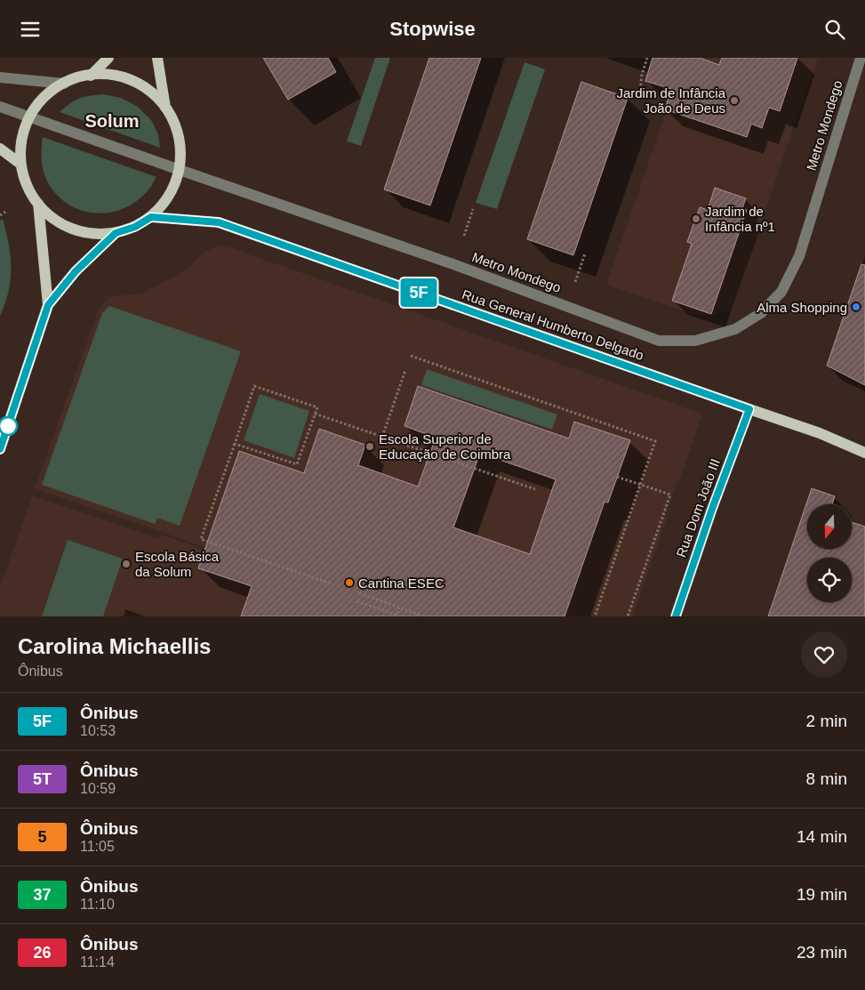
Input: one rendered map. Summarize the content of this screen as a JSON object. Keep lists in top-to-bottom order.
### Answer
{
  "streets": {
    "main road": ["Rua General Humberto Delgado"],
    "street": ["Metro Mondego", "Rua Dom João III"]
  },
  "crossings": [
    ["Rua General Humberto Delgado", "Rua Dom João III"]
  ],
  "districts": ["Solum"],
  "places": [
    "Jardim de Infância João de Deus",
    "Jardim de Infância nº1",
    "Alma Shopping",
    "Escola Superior de Educação de Coimbra",
    "Escola Básica da Solum",
    "Cantina ESEC"
  ],
  "lines": ["bus line 5F"],
  "north": "bottom",
  "page": {
    "header": "Stopwise",
    "on_map": "5F",
    "heading": ["Carolina Michaellis", "Ônibus"],
    "list": [
      {
        "mark": "5F",
        "name": "Ônibus",
        "note": "10:53",
        "value": "2 min"
      },
      {
        "mark": "5T",
        "name": "Ônibus",
        "note": "10:59",
        "value": "8 min"
      },
      {
        "mark": "5",
        "name": "Ônibus",
        "note": "11:05",
        "value": "14 min"
      },
      {
        "mark": "37",
        "name": "Ônibus",
        "note": "11:10",
        "value": "19 min"
      },
      {
        "mark": "26",
        "name": "Ônibus",
        "note": "11:14",
        "value": "23 min"
      }
    ]
  }
}
